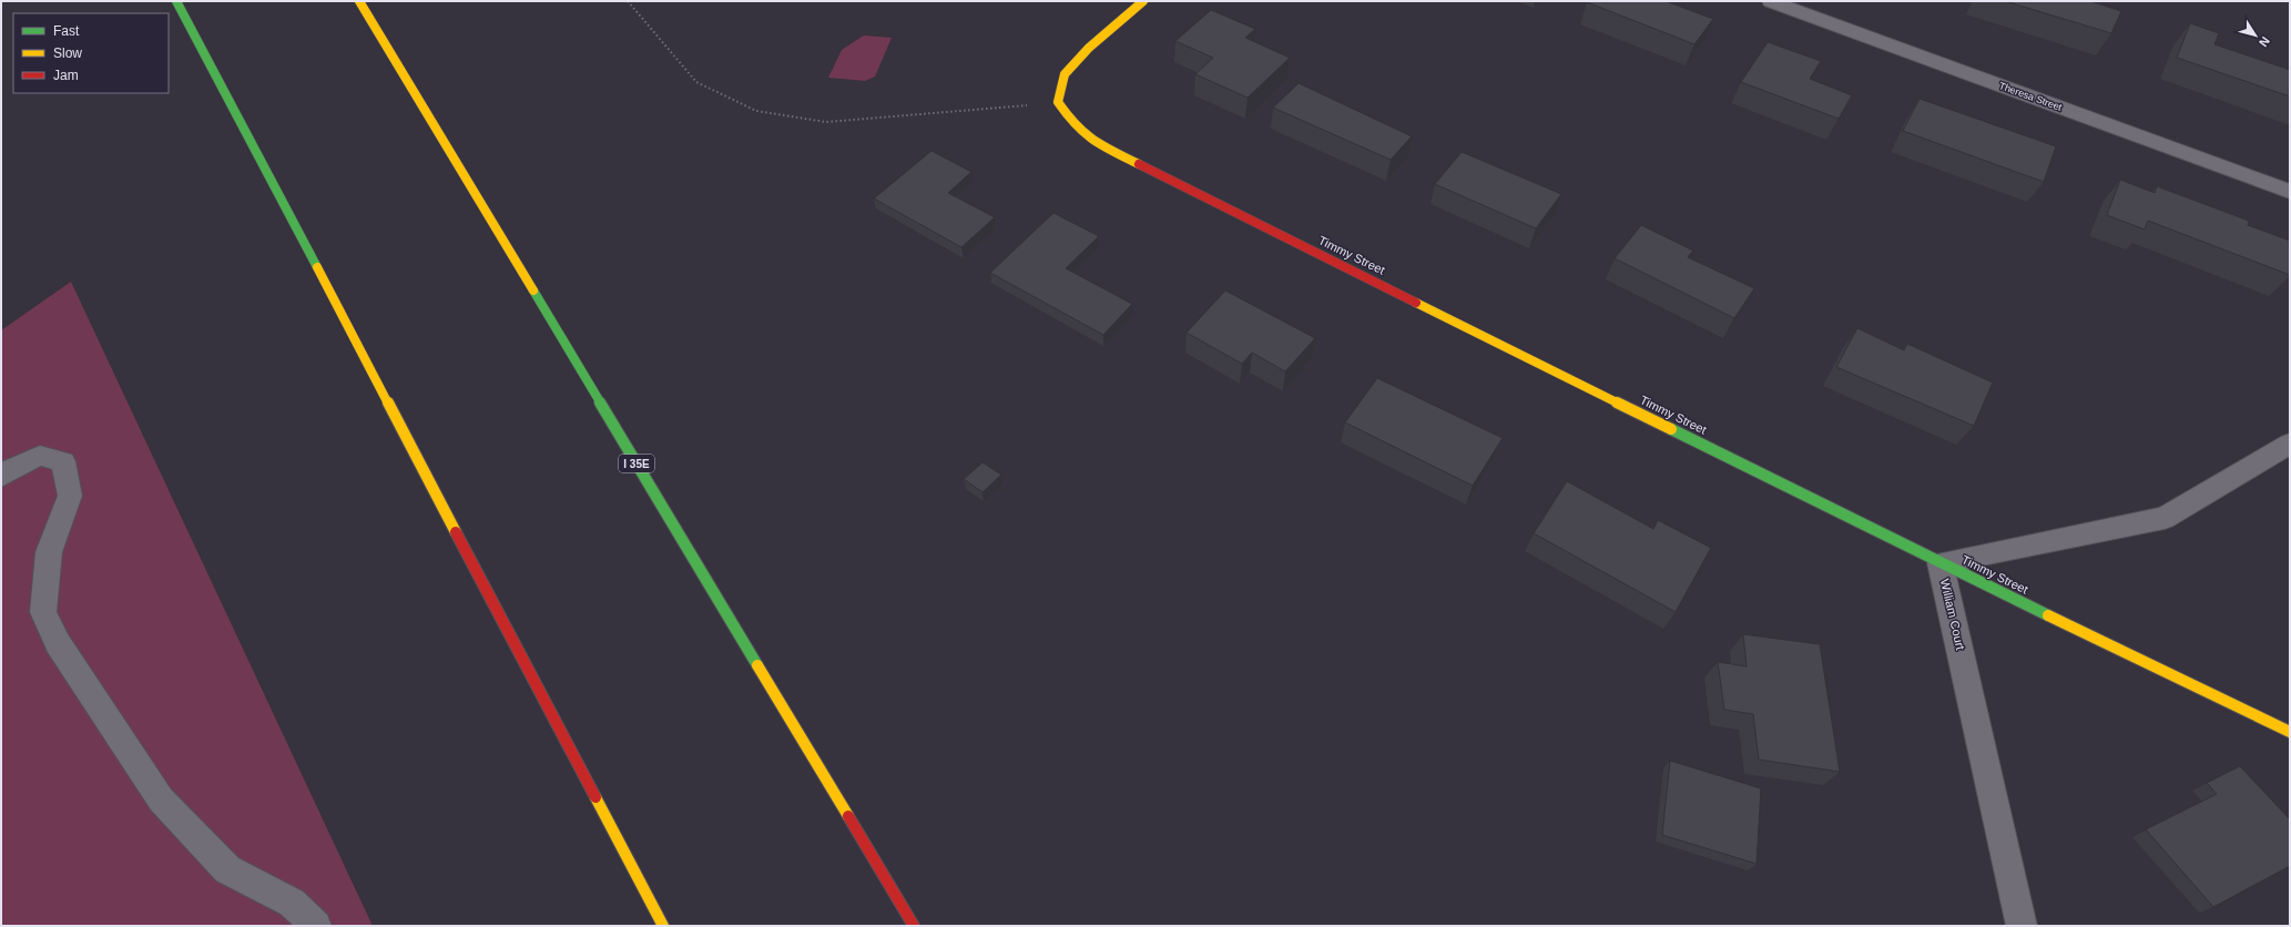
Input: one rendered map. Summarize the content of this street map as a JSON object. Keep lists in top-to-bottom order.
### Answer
{
  "streets": {
    "main road": ["Timmy Street", "I 35E"],
    "street": ["Theresa Street", "William Court"]
  },
  "crossings": [
    ["Timmy Street", "William Court"]
  ],
  "legend": ["Fast", "Slow", "Jam"],
  "north": "bottom right"
}
